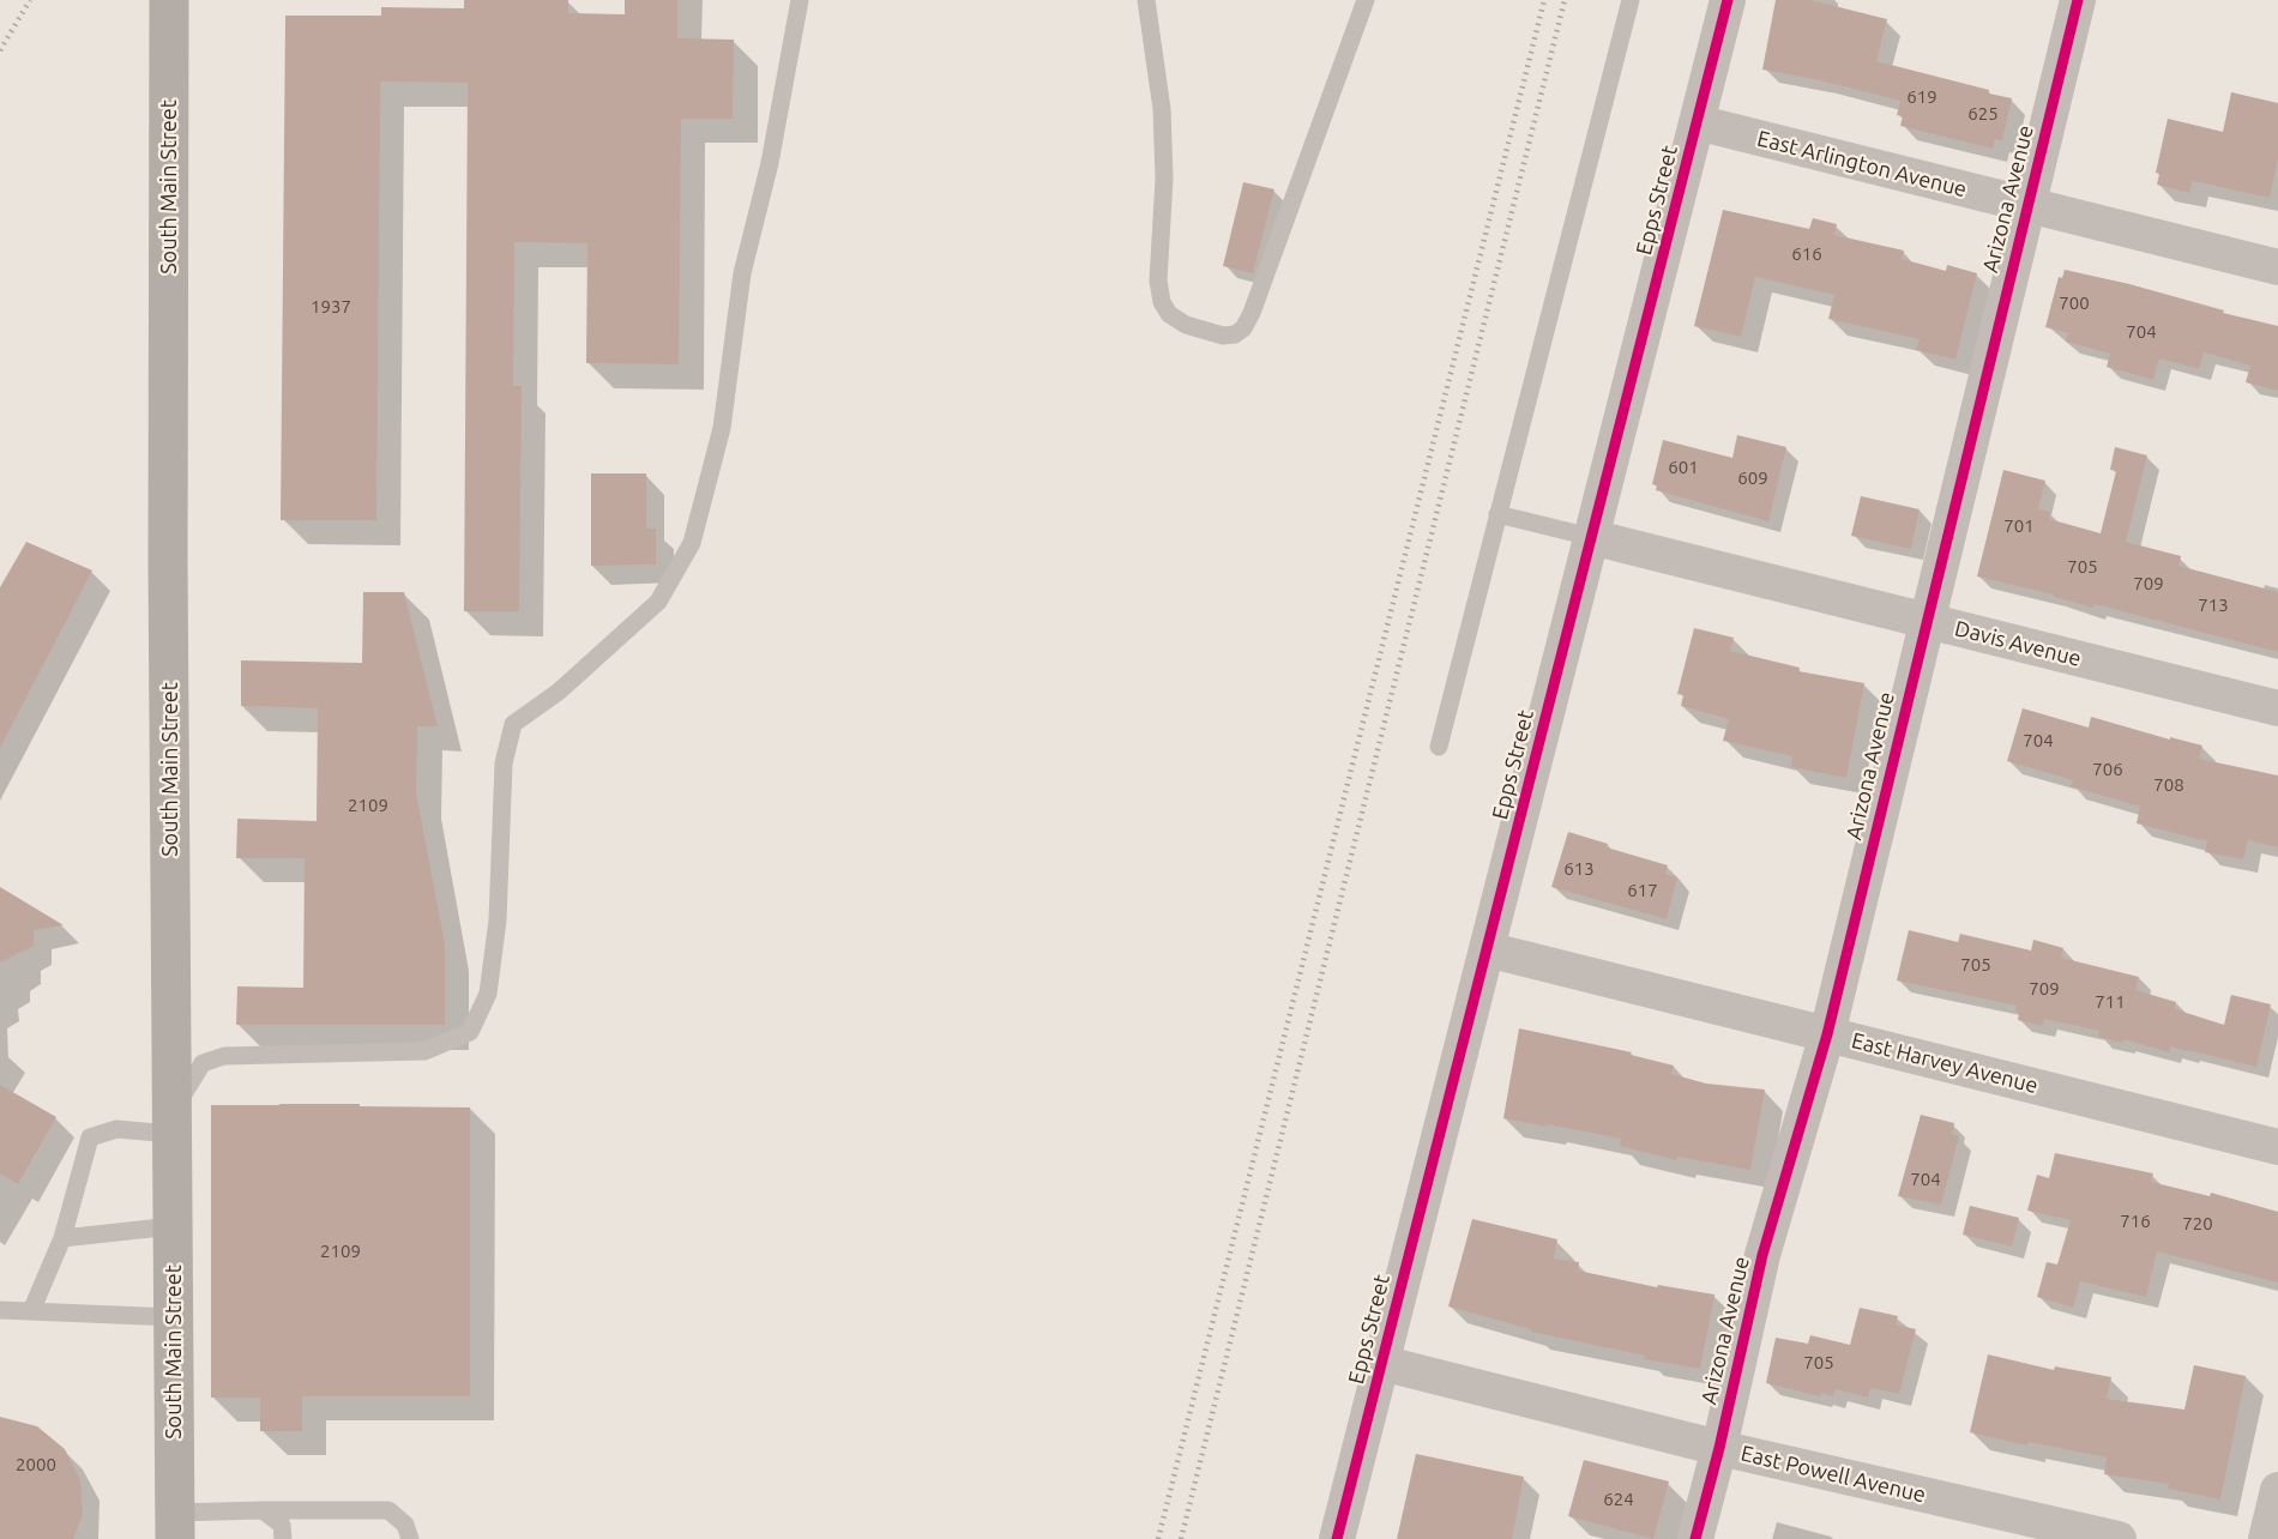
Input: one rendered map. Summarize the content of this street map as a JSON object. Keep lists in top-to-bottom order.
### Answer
{
  "streets": {
    "street": [
      "East Arlington Avenue",
      "South Main Street",
      "Arizona Avenue",
      "Epps Street",
      "Davis Avenue",
      "East Harvey Avenue",
      "East Powell Avenue"
    ]
  },
  "crossings": [
    ["East Arlington Avenue", "Arizona Avenue"],
    ["East Arlington Avenue", "Epps Street"],
    ["Arizona Avenue", "Davis Avenue"],
    ["Arizona Avenue", "East Harvey Avenue"],
    ["Arizona Avenue", "East Powell Avenue"],
    ["Epps Street", "Davis Avenue"],
    ["Epps Street", "East Harvey Avenue"],
    ["Epps Street", "East Powell Avenue"]
  ],
  "house_numbers": [
    "619",
    "625",
    "616",
    "700",
    "1937",
    "704",
    "601",
    "609",
    "701",
    "705",
    "709",
    "713",
    "704",
    "706",
    "708",
    "2109",
    "613",
    "617",
    "705",
    "709",
    "711",
    "704",
    "716",
    "720",
    "2109",
    "705",
    "2000",
    "624"
  ]
}
